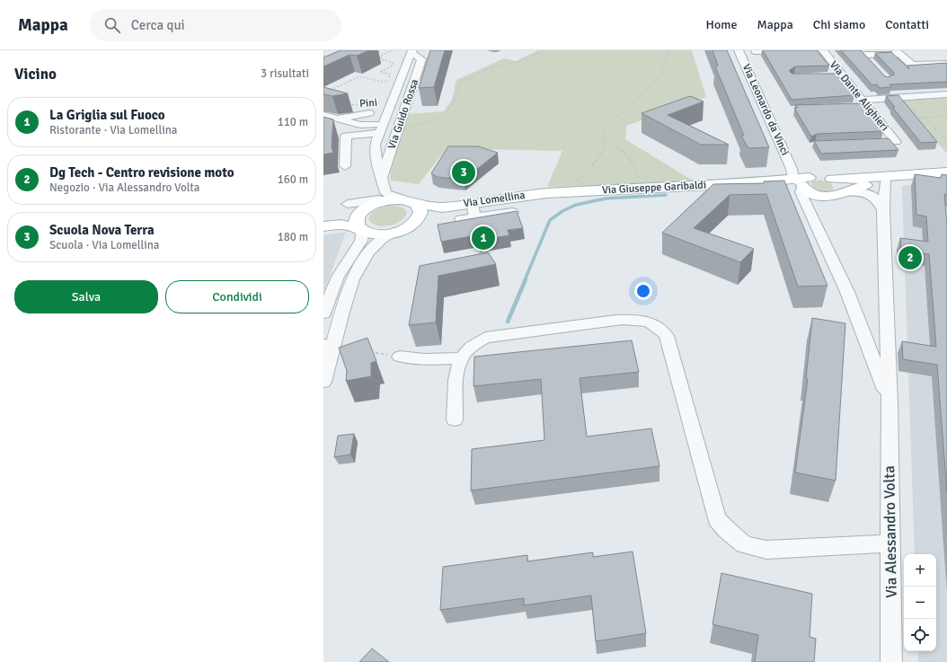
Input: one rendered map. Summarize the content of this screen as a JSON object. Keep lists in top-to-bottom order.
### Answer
{
  "streets": {
    "main road": ["Via Giuseppe Garibaldi", "Via Lomellina"],
    "street": [
      "Via Dante Alighieri",
      "Via Leonardo da Vinci",
      "Via Guido Rossa",
      "Via Alessandro Volta"
    ],
    "path": ["Pini"]
  },
  "crossings": [
    ["Pini", "Via Guido Rossa"],
    ["Via Leonardo da Vinci", "Via Giuseppe Garibaldi"],
    ["Via Leonardo da Vinci", "Via Alessandro Volta"],
    ["Via Giuseppe Garibaldi", "Via Lomellina"]
  ],
  "page": {
    "header": "Mappa",
    "search": "Cerca qui",
    "nav": [
      "Home",
      "Mappa",
      "Chi siamo",
      "Contatti"
    ],
    "heading": ["Vicino", "3 risultati"],
    "list": [
      {
        "mark": "1",
        "name": "La Griglia sul Fuoco",
        "note": "Ristorante · Via Lomellina",
        "value": "110 m"
      },
      {
        "mark": "2",
        "name": "Dg Tech - Centro revisione moto",
        "note": "Negozio · Via Alessandro Volta",
        "value": "160 m"
      },
      {
        "mark": "3",
        "name": "Scuola Nova Terra",
        "note": "Scuola · Via Lomellina",
        "value": "180 m"
      }
    ],
    "pins": ["3", "1", "2"],
    "buttons": ["Salva", "Condividi"],
    "map_buttons": ["+", "−"]
  }
}
